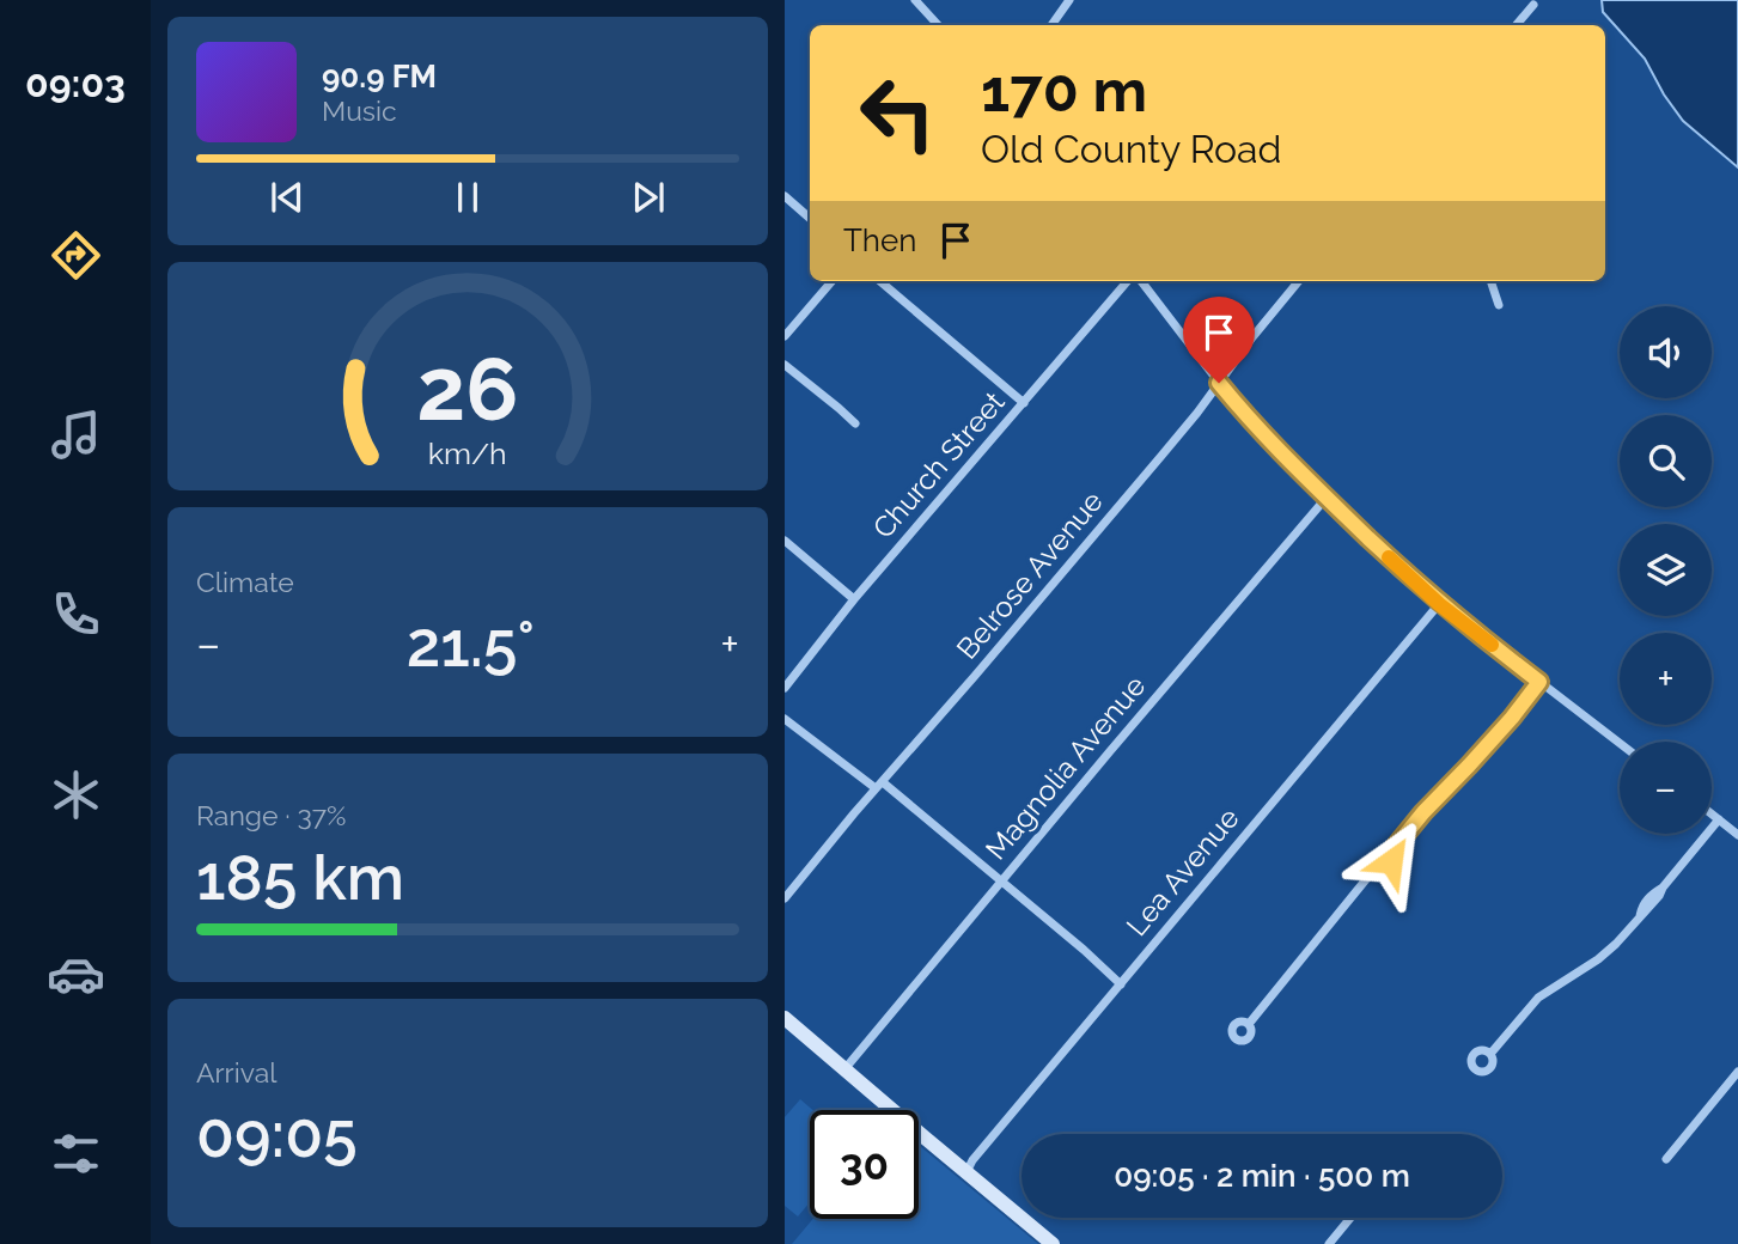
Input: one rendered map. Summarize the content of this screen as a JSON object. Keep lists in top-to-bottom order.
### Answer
{
  "streets": {
    "street": [
      "Church Street",
      "Belrose Avenue",
      "Magnolia Avenue",
      "Lea Avenue"
    ]
  },
  "page": {
    "tabs": "09:03",
    "turn": ["170 m", "Old County Road"],
    "song": ["90.9 FM", "Music"],
    "then": "Then",
    "map_buttons": ["+", "−"],
    "tile": [
      "Climate",
      ["Range · 37%", "185 km"],
      ["Arrival", "09:05"]
    ],
    "heat": ["−", "21.5°", "+"],
    "limit": "30",
    "trip": "09:05 · 2 min · 500 m",
    "gauge": ["26", "km/h"]
  }
}
